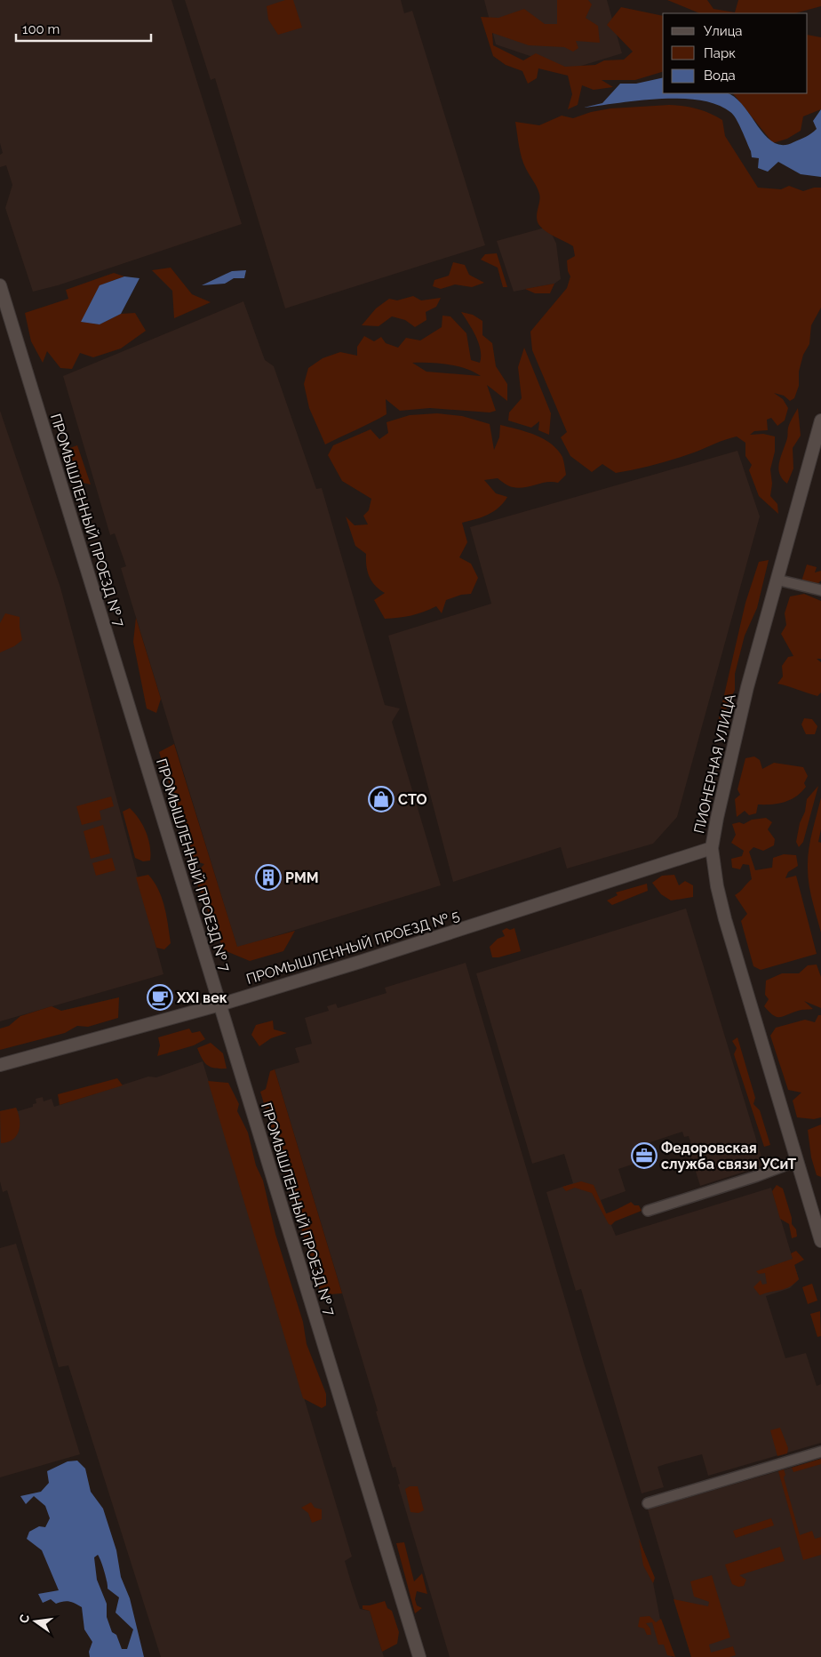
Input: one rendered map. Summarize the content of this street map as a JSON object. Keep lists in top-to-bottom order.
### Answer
{
  "streets": {
    "street": ["ПРОМЫШЛЕННЫЙ ПРОЕЗД № 7", "ПИОНЕРНАЯ УЛИЦА", "ПРОМЫШЛЕННЫЙ ПРОЕЗД № 5"]
  },
  "crossings": [
    ["ПРОМЫШЛЕННЫЙ ПРОЕЗД № 7", "ПРОМЫШЛЕННЫЙ ПРОЕЗД № 5"],
    ["ПИОНЕРНАЯ УЛИЦА", "ПРОМЫШЛЕННЫЙ ПРОЕЗД № 5"]
  ],
  "places": {
    "shop": ["СТО"],
    "building": ["РММ"],
    "cafe": ["XXI век"],
    "office": ["Федоровская служба связи УСиТ"]
  },
  "legend": ["Улица", "Парк", "Вода"],
  "scale_bar": "100 m",
  "north": "left"
}
